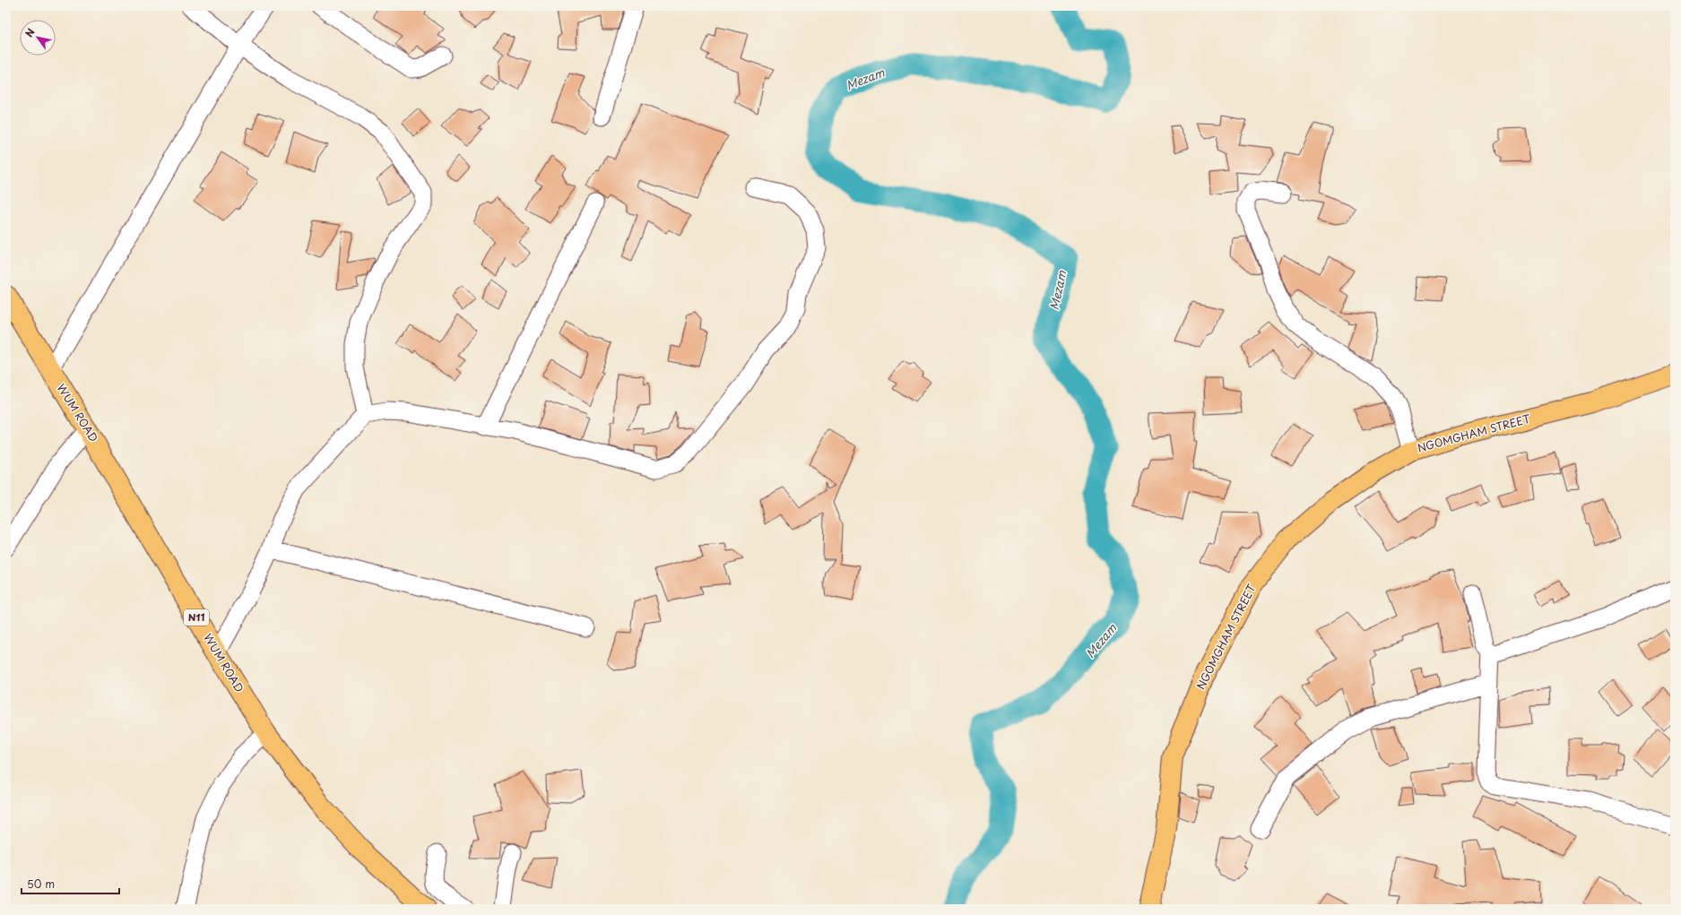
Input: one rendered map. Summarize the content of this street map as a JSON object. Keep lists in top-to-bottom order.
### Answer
{
  "streets": {
    "main road": ["WUM ROAD", "NGOMGHAM STREET", "N11"]
  },
  "water": ["Mezam"],
  "scale_bar": "50 m",
  "north": "top left"
}
